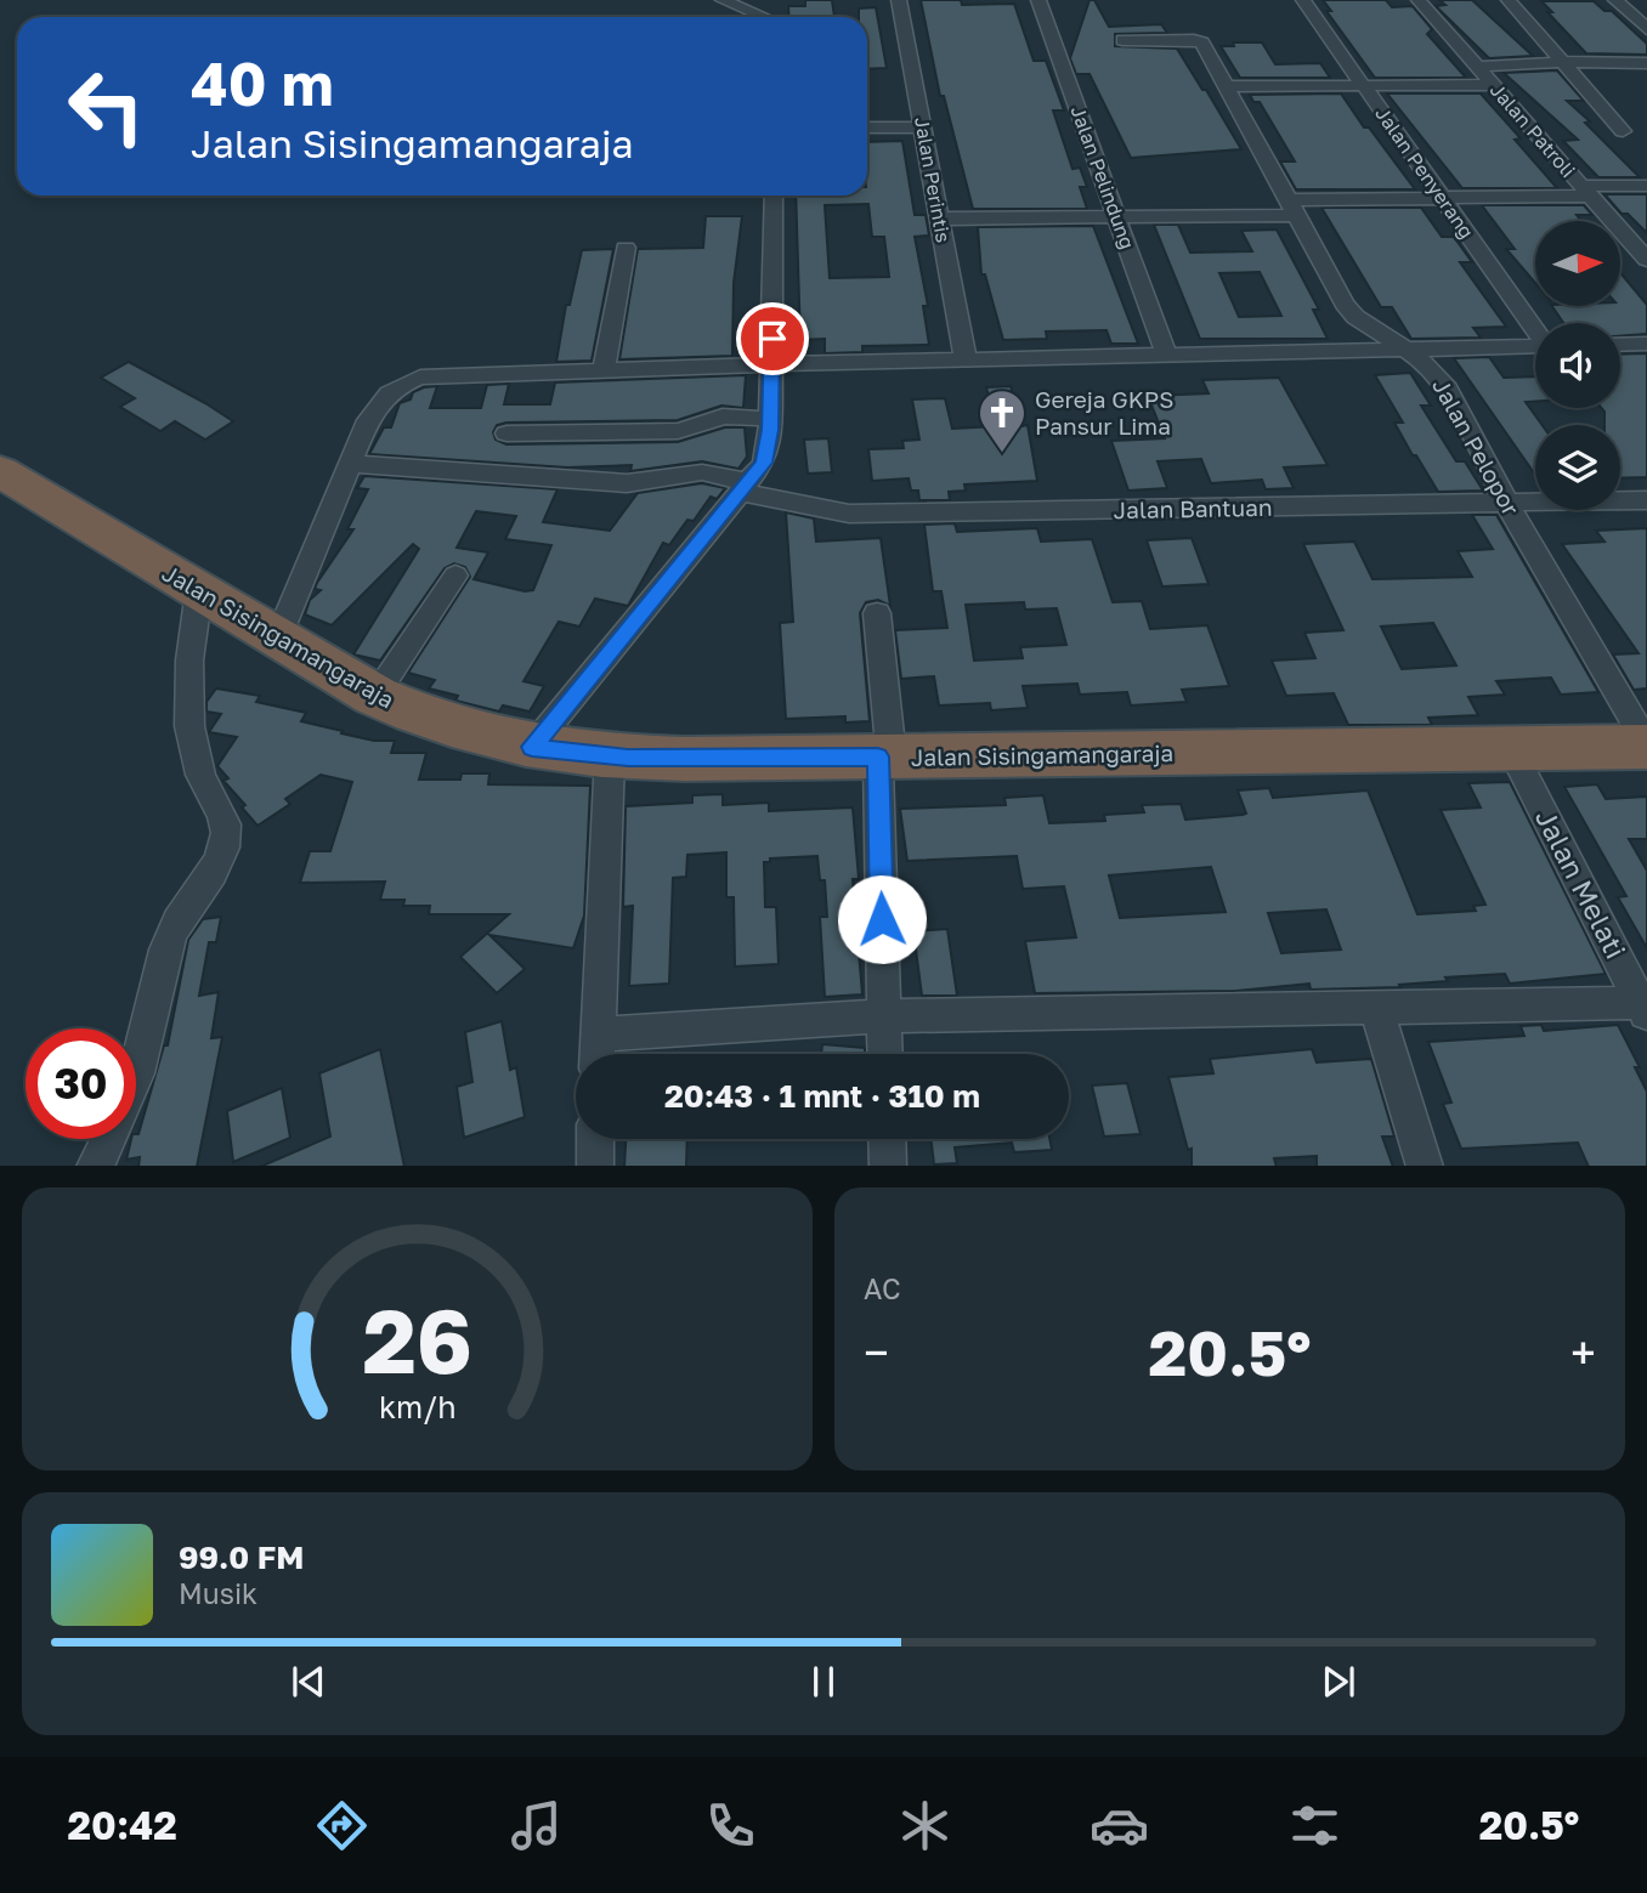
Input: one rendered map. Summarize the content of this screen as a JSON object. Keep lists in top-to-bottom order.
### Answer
{
  "streets": {
    "highway": ["Jalan Sisingamangaraja"],
    "street": [
      "Jalan Patroli",
      "Jalan Penyerang",
      "Jalan Pelindung",
      "Jalan Perintis",
      "Jalan Pelopor",
      "Jalan Bantuan",
      "Jalan Melati"
    ]
  },
  "crossings": [
    ["Jalan Pelopor", "Jalan Bantuan"],
    ["Jalan Pelopor", "Jalan Sisingamangaraja"],
    ["Jalan Sisingamangaraja", "Jalan Melati"]
  ],
  "places": {
    "church": ["Gereja GKPS Pansur Lima"]
  },
  "north": "right",
  "page": {
    "turn": ["40 m", "Jalan Sisingamangaraja"],
    "limit": "30",
    "trip": "20:43 · 1 mnt · 310 m",
    "tile": "AC",
    "heat": ["−", "20.5°", "+"],
    "song": ["99.0 FM", "Musik"],
    "tabs": ["20:42", "20.5°"],
    "gauge": ["26", "km/h"]
  }
}
